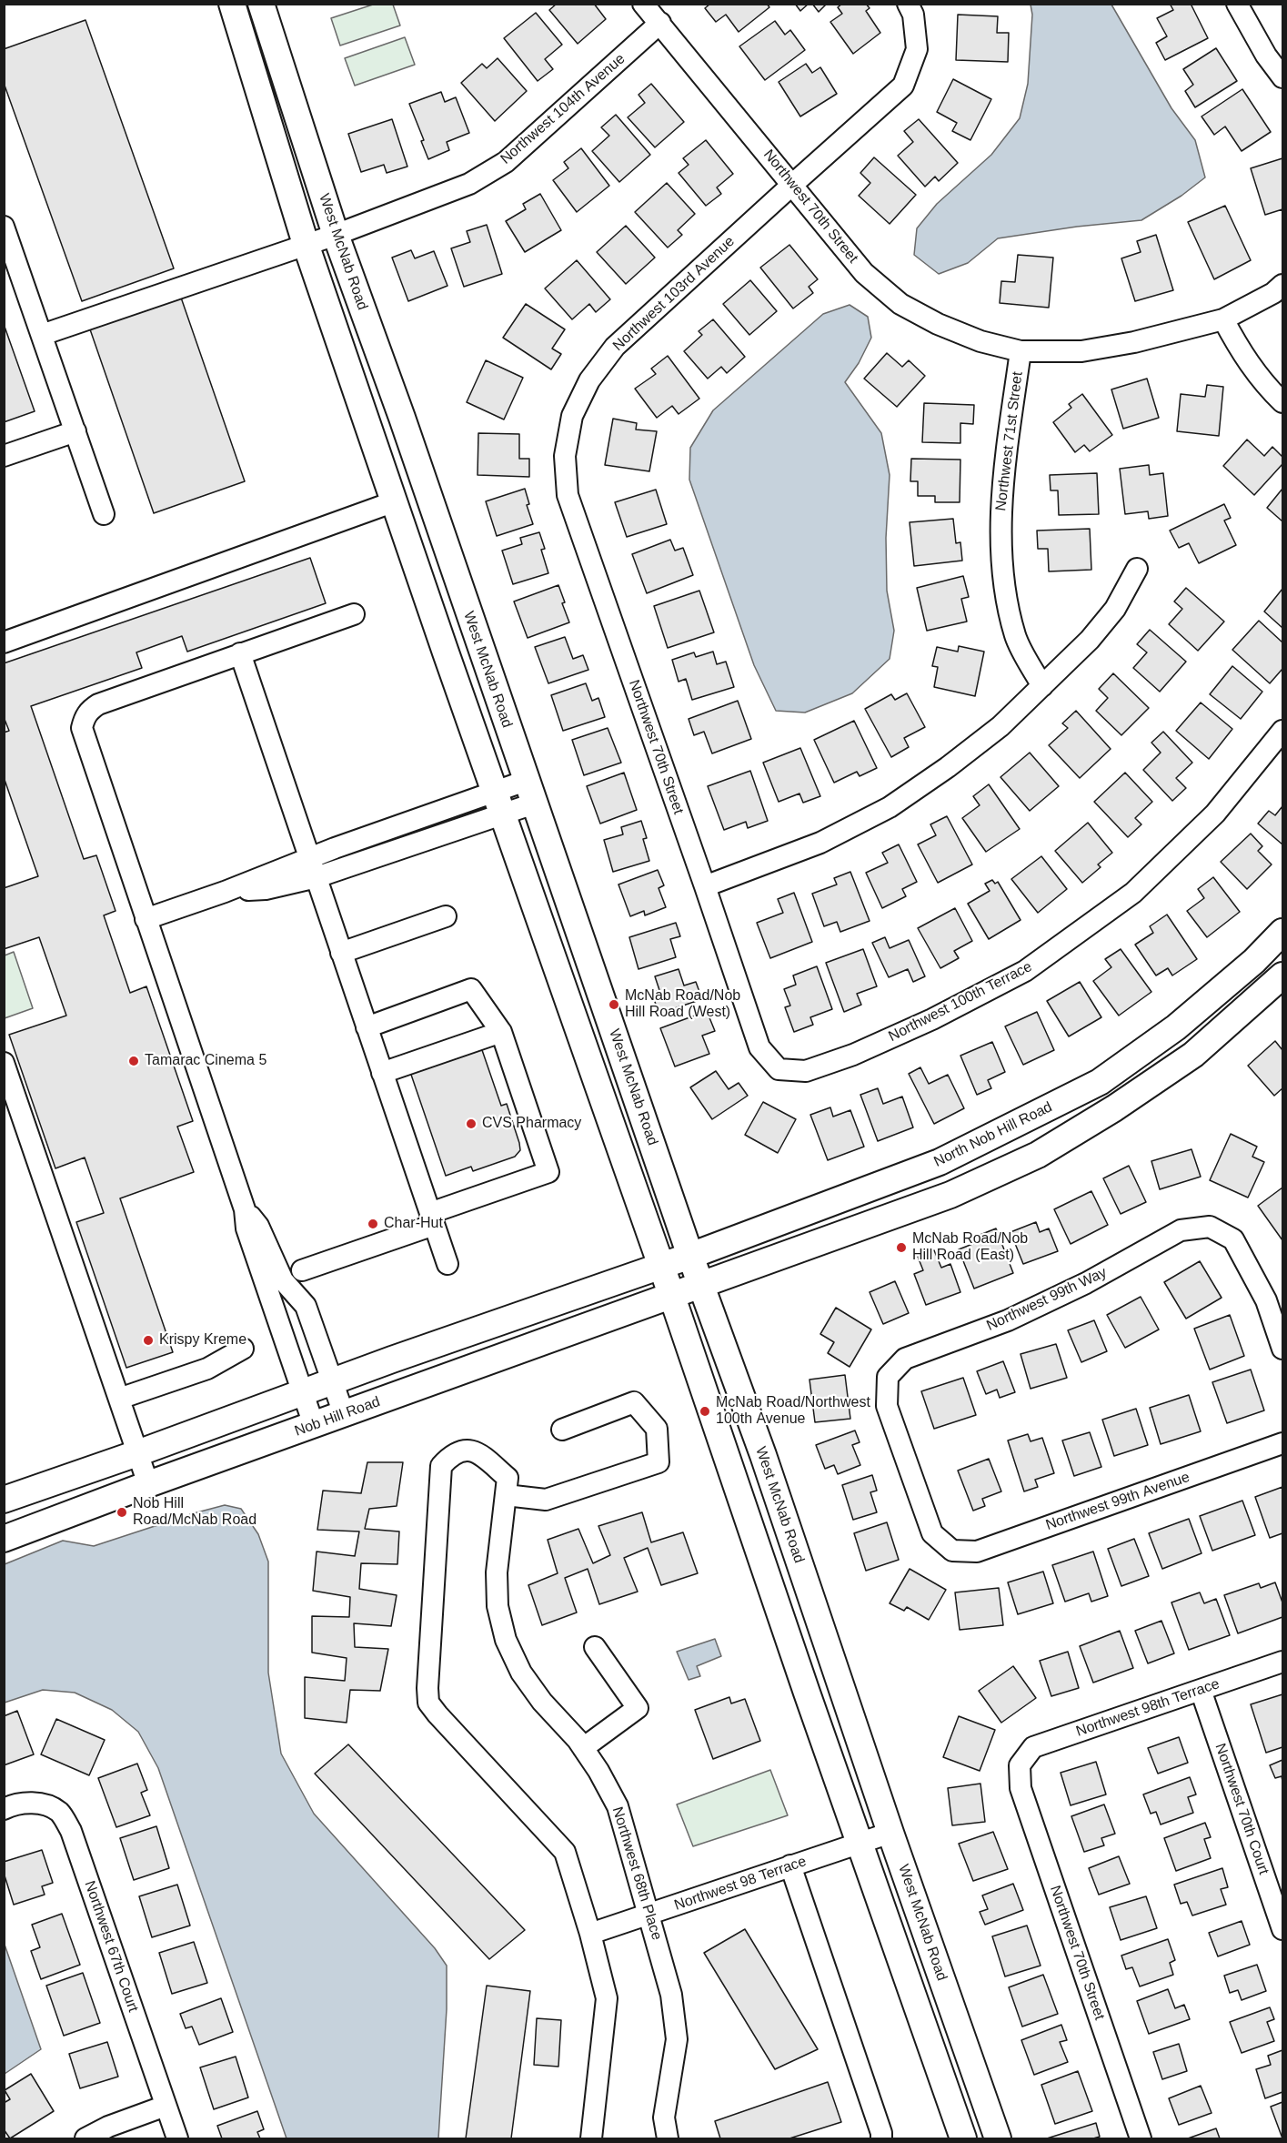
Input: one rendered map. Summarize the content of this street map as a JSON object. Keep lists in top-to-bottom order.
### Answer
{
  "streets": {
    "main road": ["West McNab Road", "North Nob Hill Road", "Nob Hill Road"],
    "street": [
      "Northwest 104th Avenue",
      "Northwest 70th Street",
      "Northwest 103rd Avenue",
      "Northwest 71st Street",
      "Northwest 100th Terrace",
      "Northwest 99th Way",
      "Northwest 99th Avenue",
      "Northwest 98th Terrace",
      "Northwest 70th Court",
      "Northwest 68th Place",
      "Northwest 98 Terrace",
      "Northwest 67th Court"
    ]
  },
  "crossings": [
    ["Northwest 104th Avenue", "Northwest 70th Street"],
    ["Northwest 104th Avenue", "West McNab Road"],
    ["Northwest 70th Street", "Northwest 103rd Avenue"],
    ["Northwest 70th Street", "Northwest 71st Street"],
    ["Northwest 70th Street", "Northwest 100th Terrace"],
    ["Northwest 70th Street", "Northwest 98th Terrace"],
    ["West McNab Road", "North Nob Hill Road"],
    ["West McNab Road", "Nob Hill Road"],
    ["West McNab Road", "Northwest 98 Terrace"],
    ["Northwest 99th Way", "Northwest 99th Avenue"],
    ["Northwest 98th Terrace", "Northwest 70th Court"],
    ["Northwest 68th Place", "Northwest 98 Terrace"]
  ],
  "places": [
    "McNab Road/Nob Hill Road (West)",
    "Tamarac Cinema 5",
    "CVS Pharmacy",
    "Char-Hut",
    "McNab Road/Nob Hill Road (East)",
    "Krispy Kreme",
    "McNab Road/Northwest 100th Avenue",
    "Nob Hill Road/McNab Road"
  ]
}
